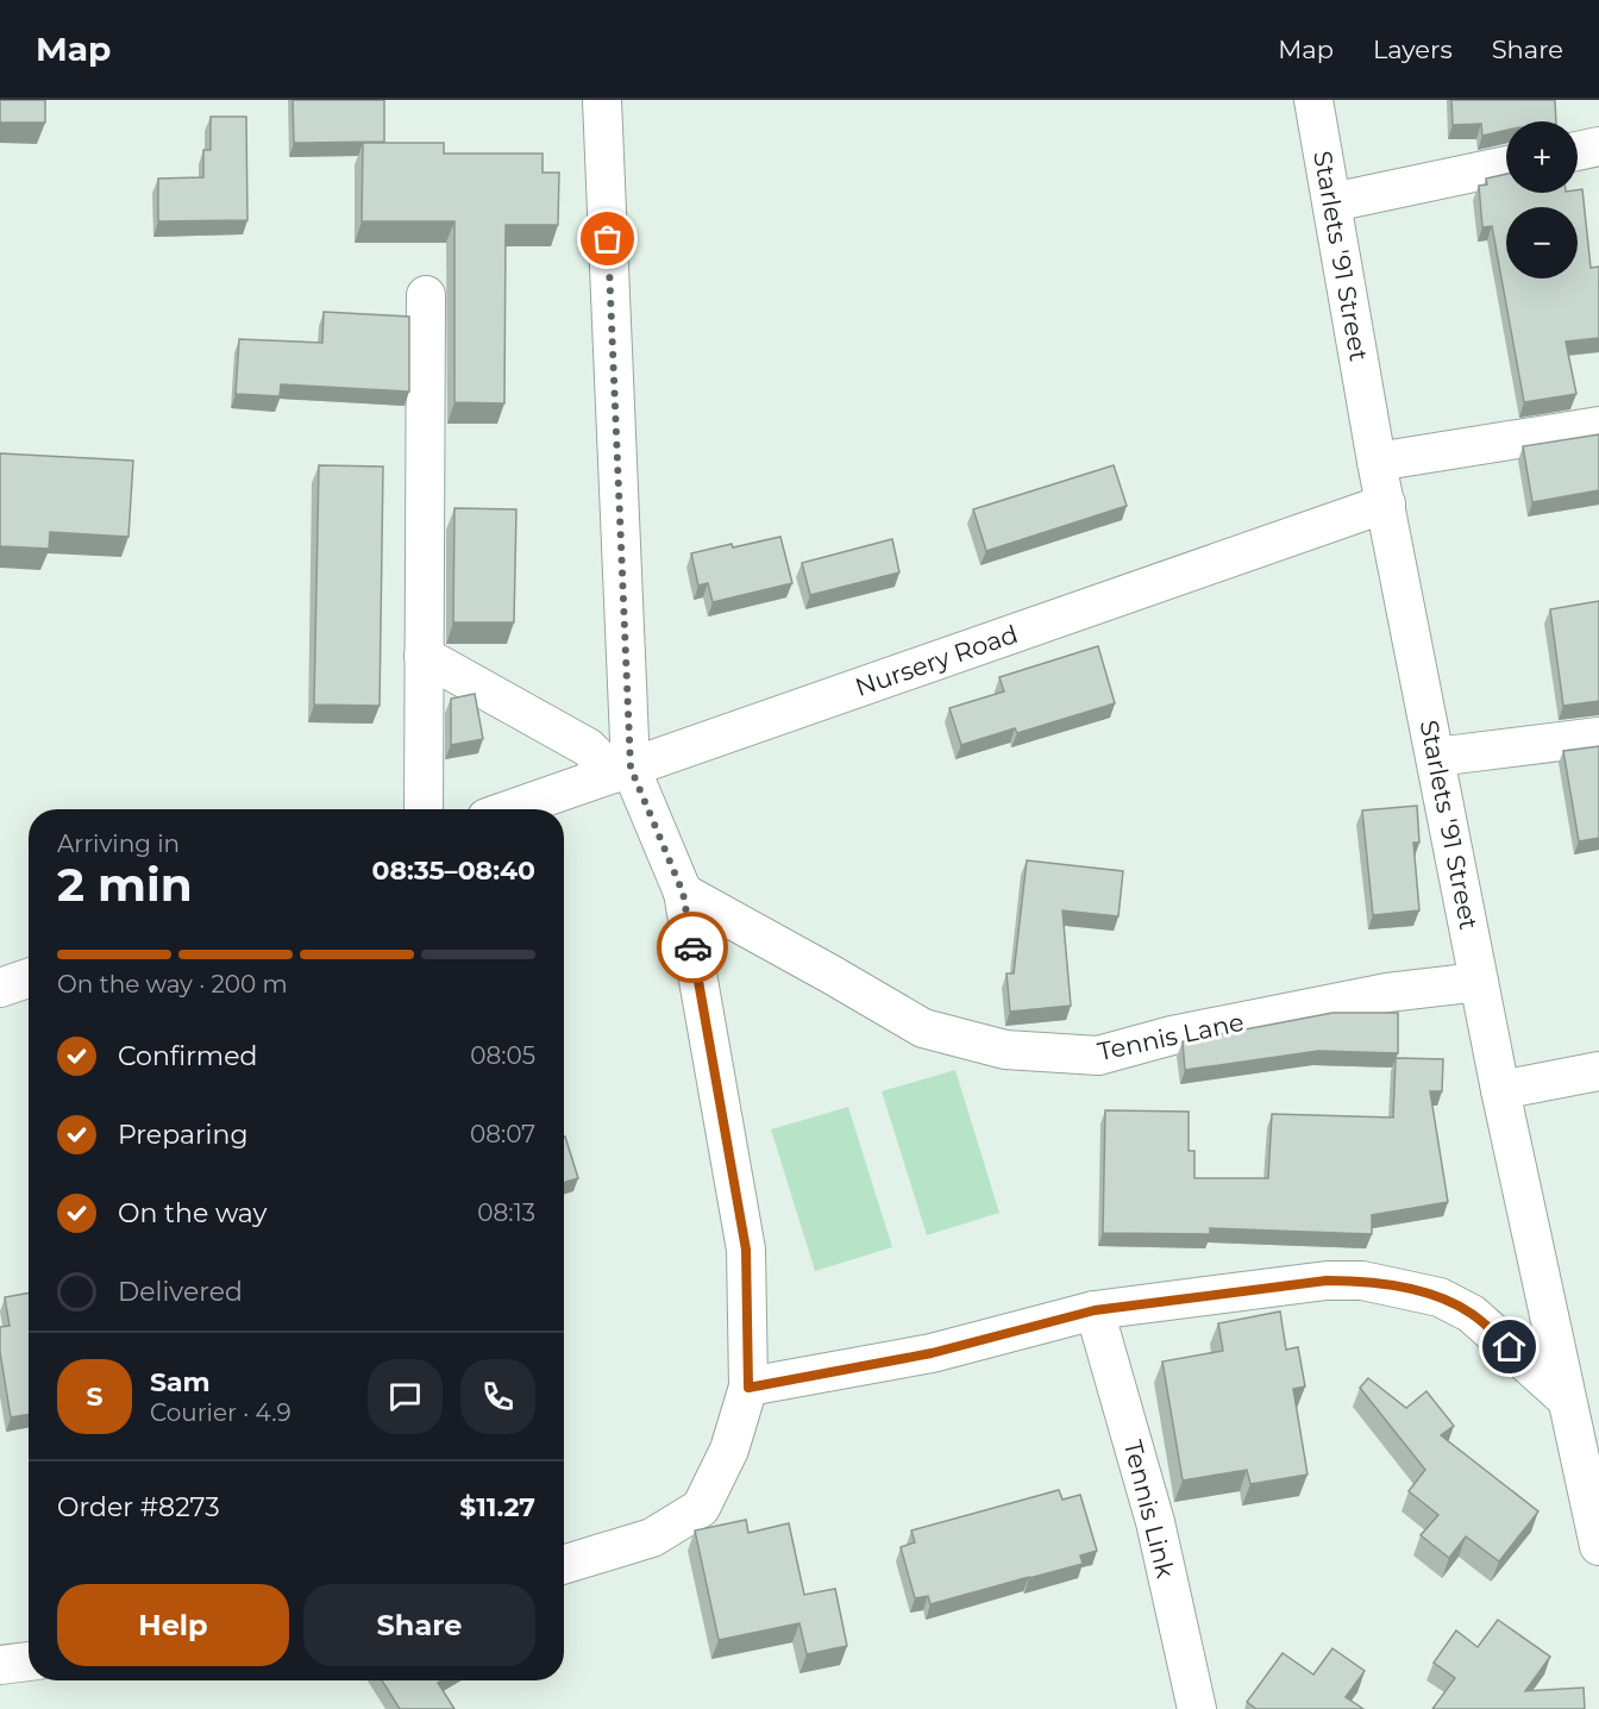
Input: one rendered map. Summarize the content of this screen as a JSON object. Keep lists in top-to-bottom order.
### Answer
{
  "streets": {
    "street": [
      "Starlets '91 Street",
      "Nursery Road",
      "Tennis Lane",
      "Tennis Link"
    ]
  },
  "crossings": [
    ["Starlets '91 Street", "Nursery Road"],
    ["Starlets '91 Street", "Tennis Lane"]
  ],
  "page": {
    "header": "Map",
    "nav": ["Map", "Layers", "Share"],
    "map_buttons": ["+", "−"],
    "heading": ["2 min", "Arriving in", "08:35–08:40"],
    "panel": [
      "Sam",
      "Courier · 4.9",
      "Order #8273",
      "$11.27"
    ],
    "bar": "On the way · 200 m",
    "list": [
      ["Confirmed", "08:05"],
      ["Preparing", "08:07"],
      ["On the way", "08:13"],
      "Delivered"
    ],
    "round": "S",
    "buttons": ["Help", "Share"]
  }
}
